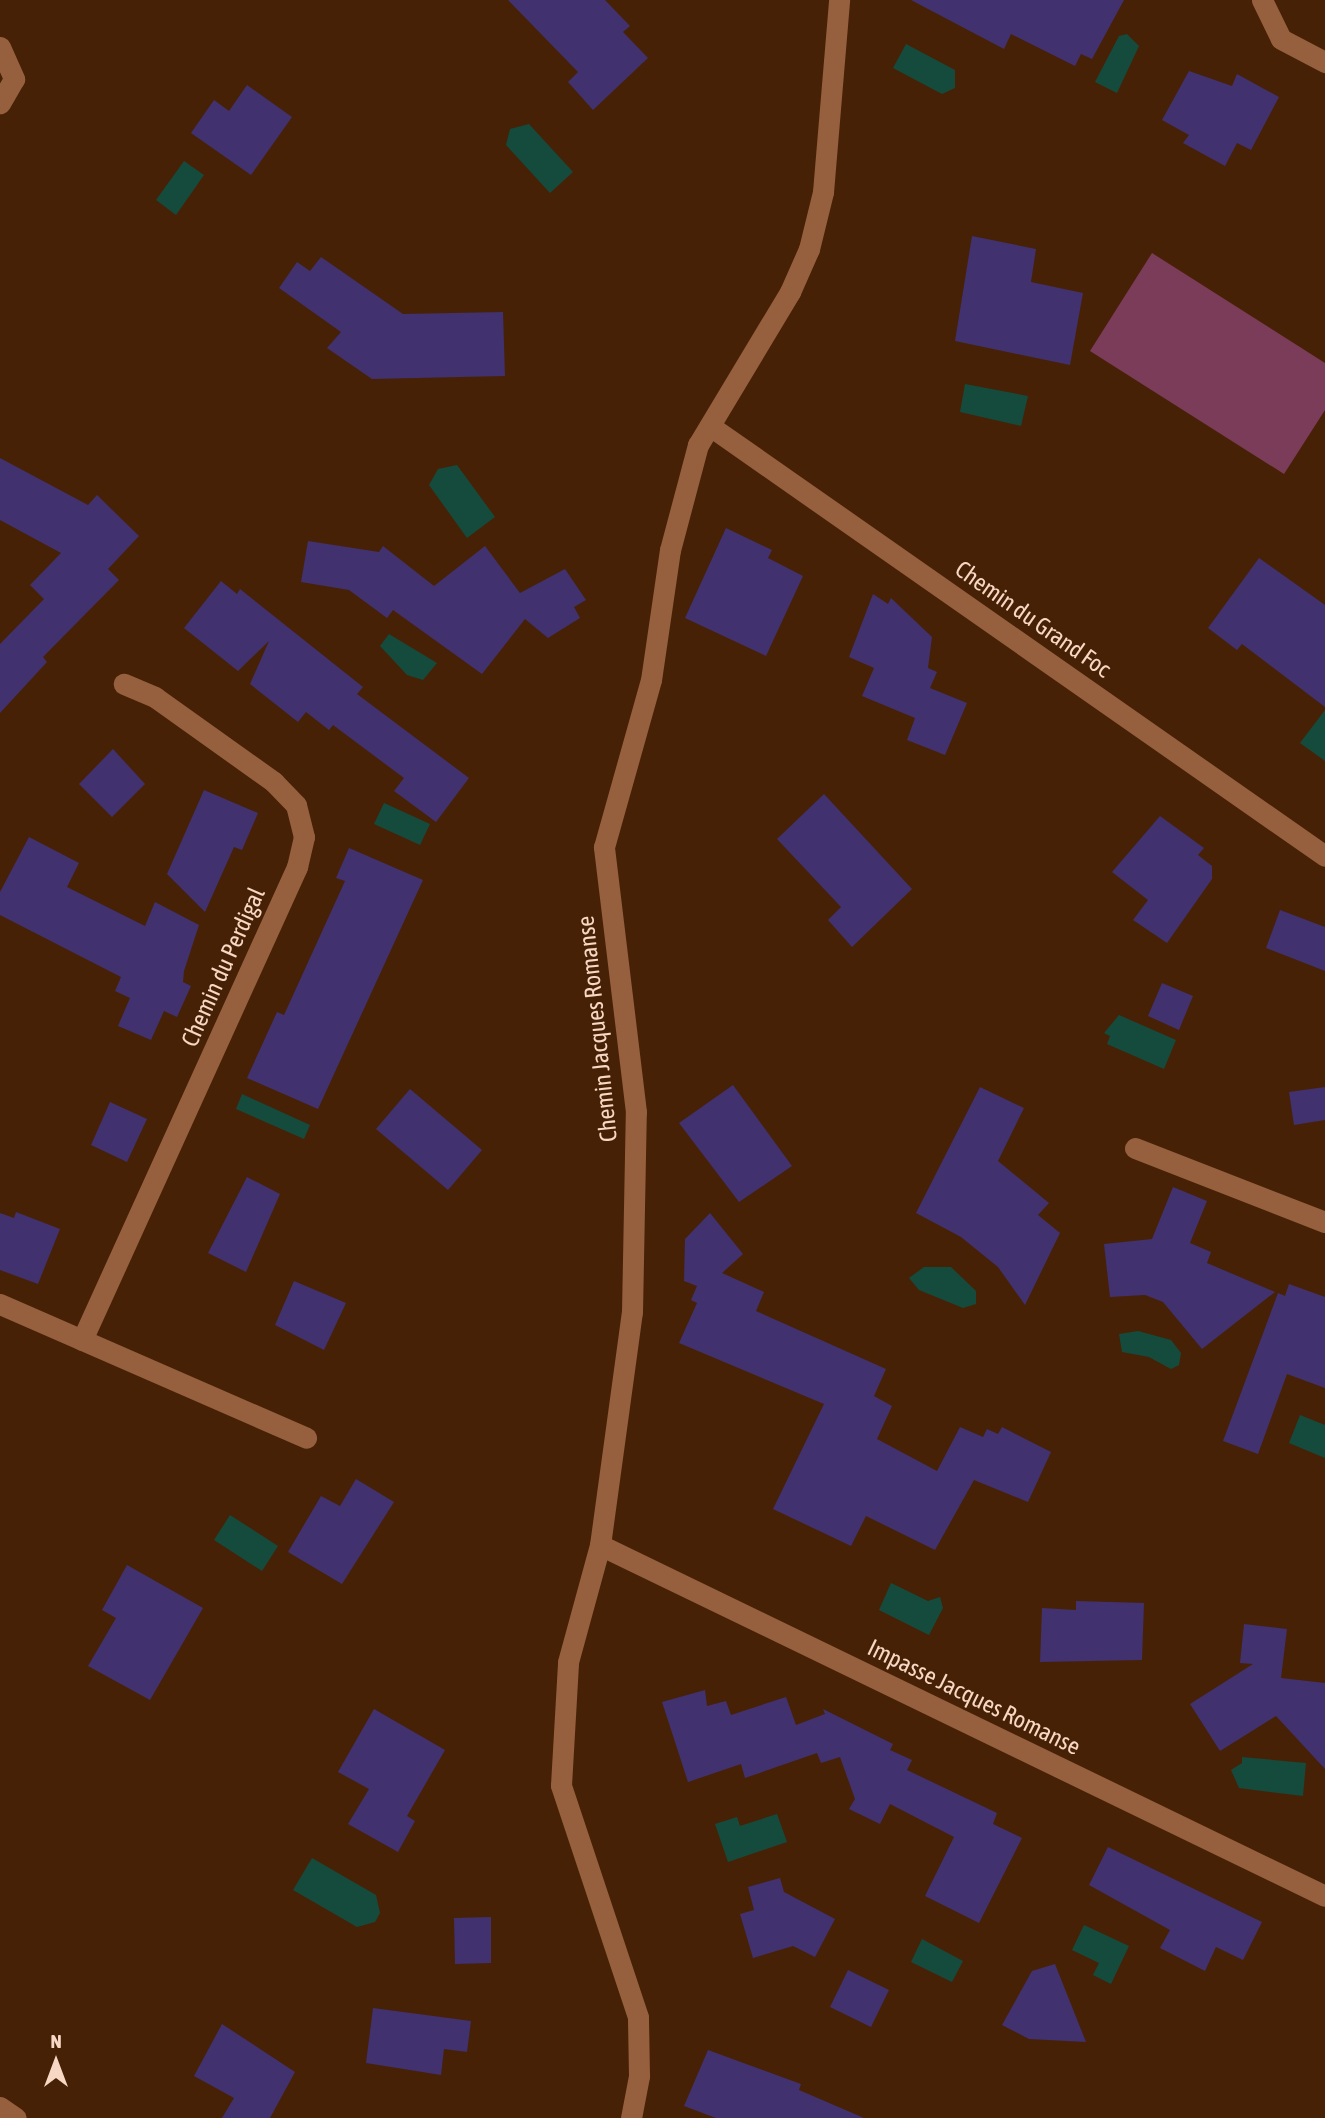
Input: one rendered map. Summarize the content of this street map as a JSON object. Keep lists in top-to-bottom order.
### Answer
{
  "streets": {
    "street": [
      "Chemin du Grand Foc",
      "Chemin du Perdigal",
      "Chemin Jacques Romanse",
      "Impasse Jacques Romanse"
    ]
  },
  "crossings": [
    ["Chemin du Grand Foc", "Chemin Jacques Romanse"],
    ["Chemin Jacques Romanse", "Impasse Jacques Romanse"]
  ],
  "north": "top"
}
